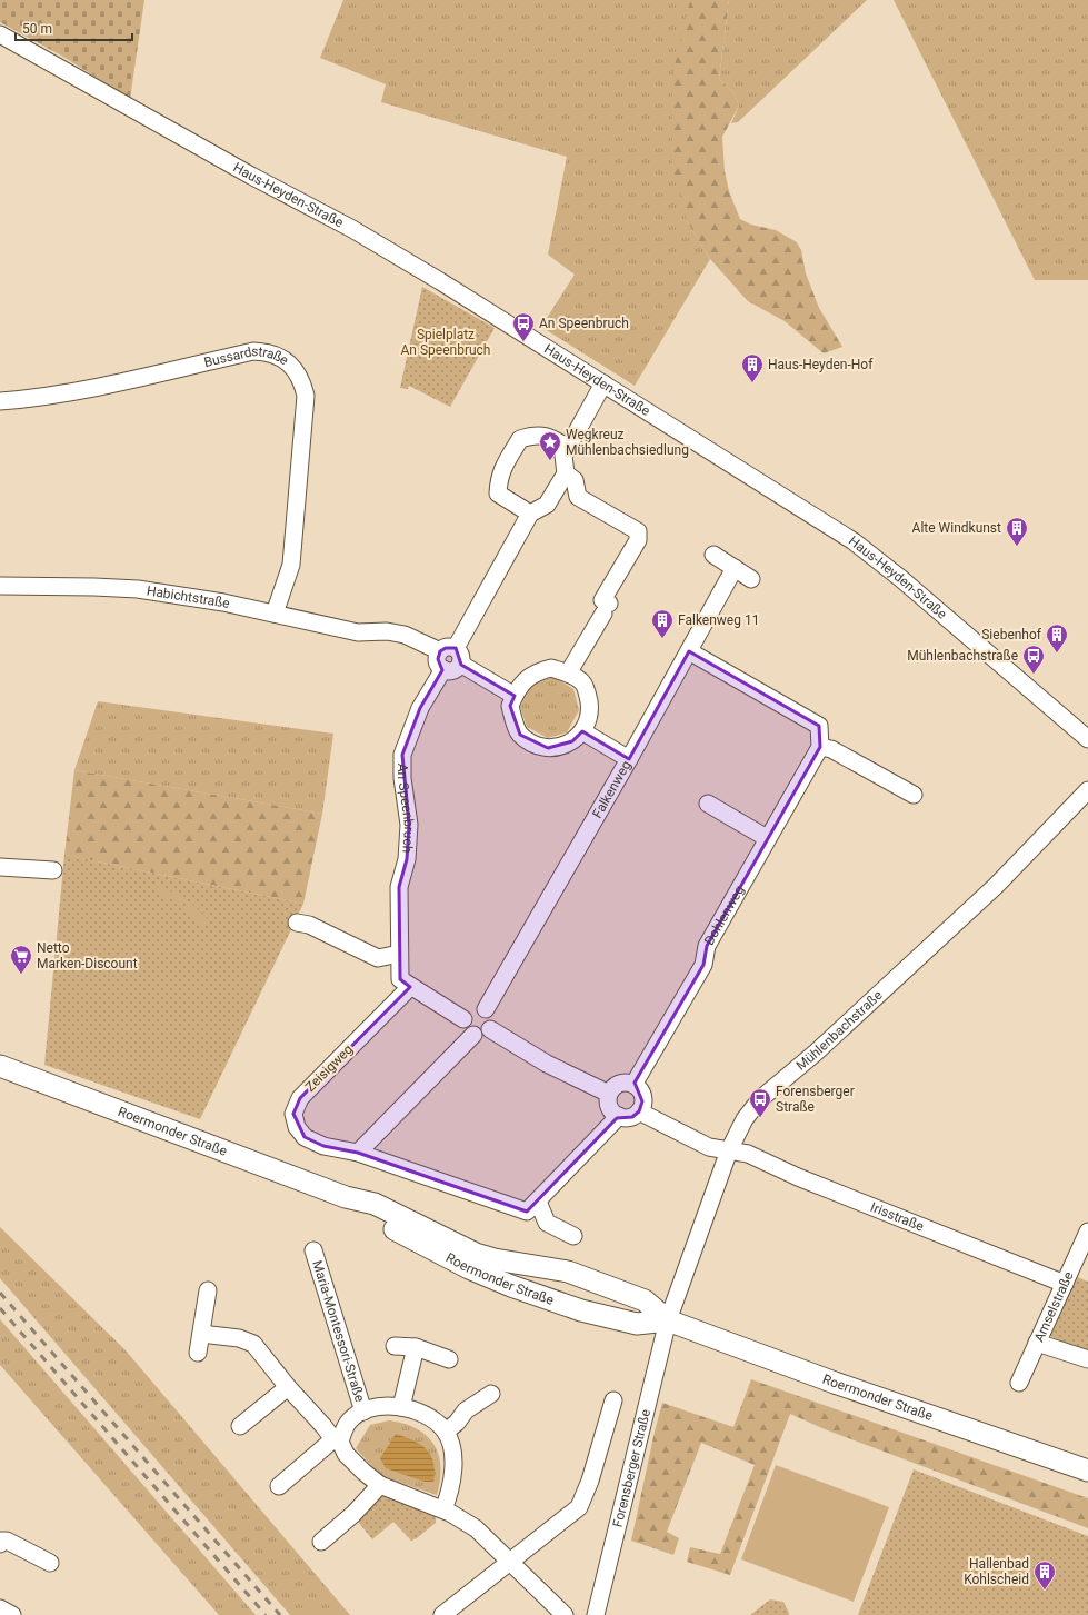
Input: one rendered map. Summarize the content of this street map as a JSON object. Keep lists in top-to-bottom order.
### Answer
{
  "streets": {
    "main road": ["Roermonder Straße"],
    "street": [
      "Haus-Heyden-Straße",
      "Bussardstraße",
      "Habichtstraße",
      "Falkenweg",
      "An Speenbruch",
      "Dohlenweg",
      "Mühlenbachstraße",
      "Zeisigweg",
      "Irisstraße",
      "Amselstraße",
      "Maria-Montessori-Straße",
      "Forensberger Straße"
    ]
  },
  "crossings": [
    ["Bussardstraße", "Habichtstraße"],
    ["Habichtstraße", "An Speenbruch"],
    ["Falkenweg", "An Speenbruch"],
    ["An Speenbruch", "Zeisigweg"],
    ["Dohlenweg", "Zeisigweg"],
    ["Mühlenbachstraße", "Roermonder Straße"],
    ["Mühlenbachstraße", "Irisstraße"],
    ["Mühlenbachstraße", "Forensberger Straße"],
    ["Roermonder Straße", "Forensberger Straße"],
    ["Irisstraße", "Amselstraße"]
  ],
  "parks": ["Spielplatz An Speenbruch"],
  "places": {
    "bus stop": ["An Speenbruch", "Mühlenbachstraße", "Forensberger Straße"],
    "building": [
      "Haus-Heyden-Hof",
      "Alte Windkunst",
      "Falkenweg 11",
      "Siebenhof",
      "Hallenbad Kohlscheid"
    ],
    "place": ["Wegkreuz Mühlenbachsiedlung"],
    "supermarket": ["Netto Marken-Discount"]
  },
  "scale_bar": "50 m"
}
